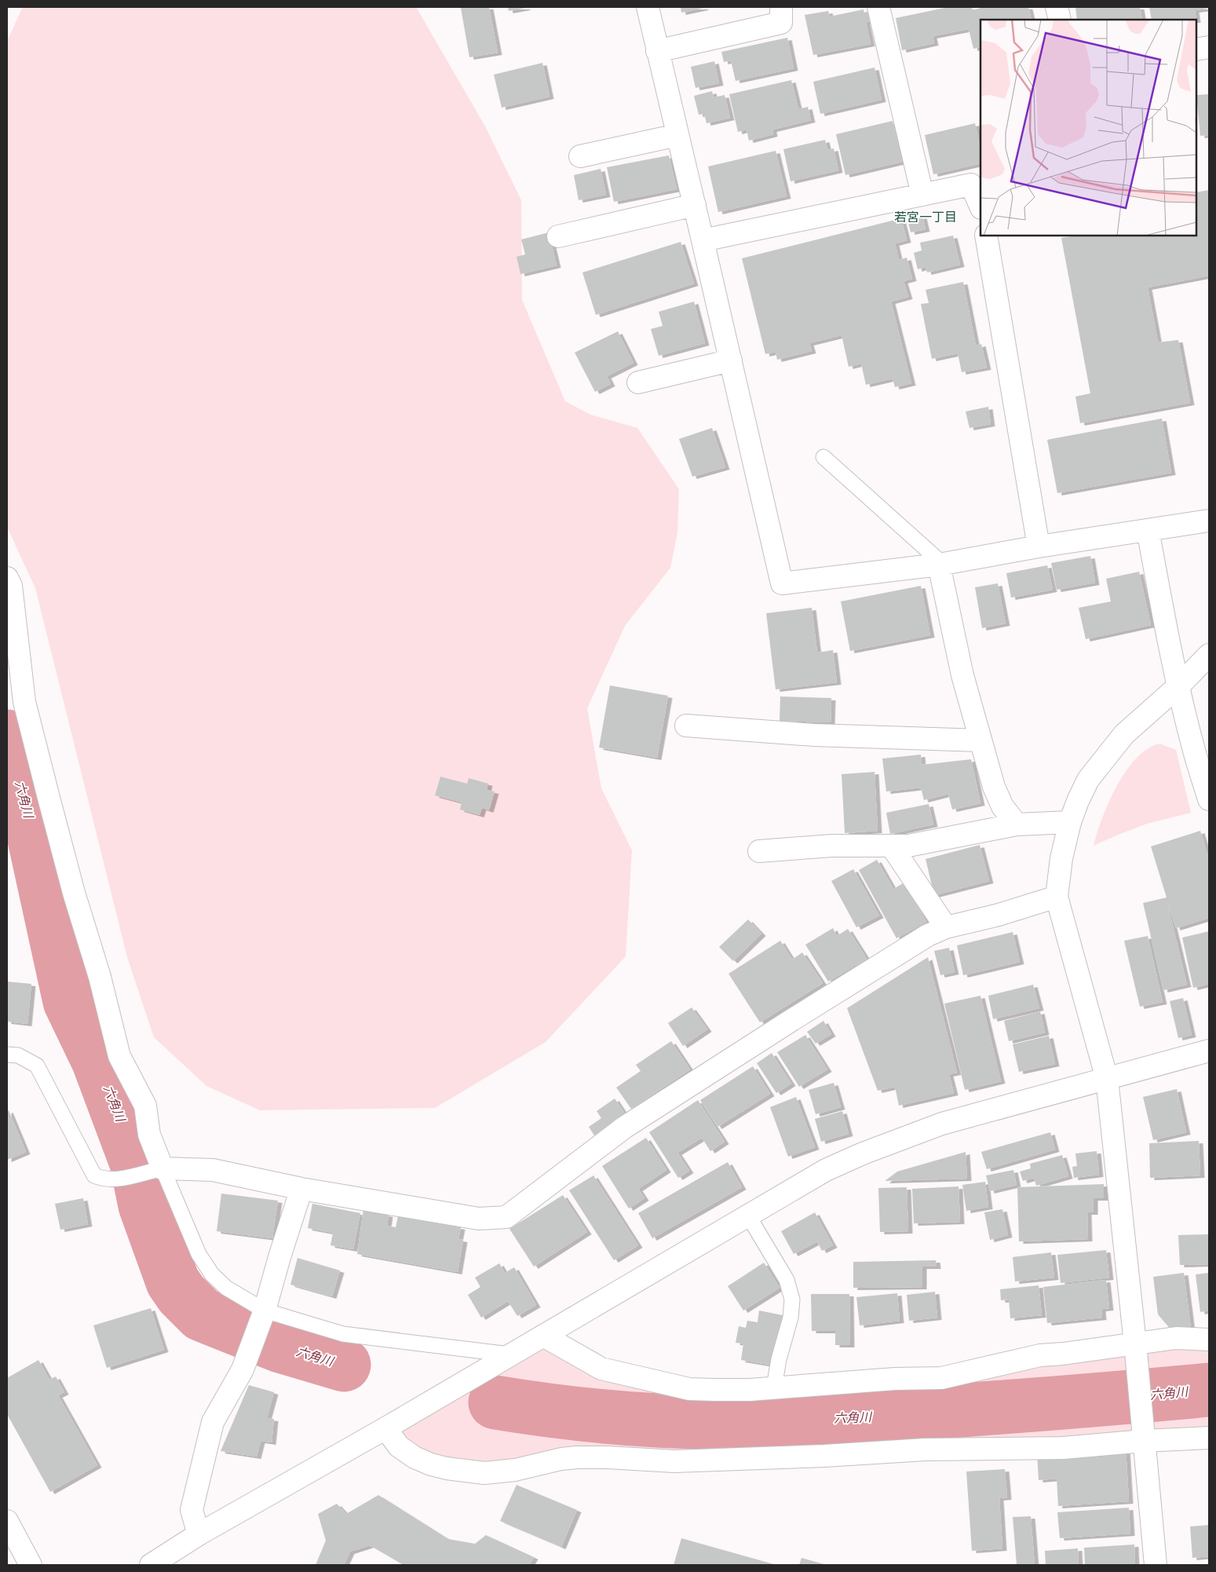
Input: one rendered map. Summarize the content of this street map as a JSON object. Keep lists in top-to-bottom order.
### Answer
{
  "districts": ["若宮一丁目"],
  "water": ["六角川"]
}
